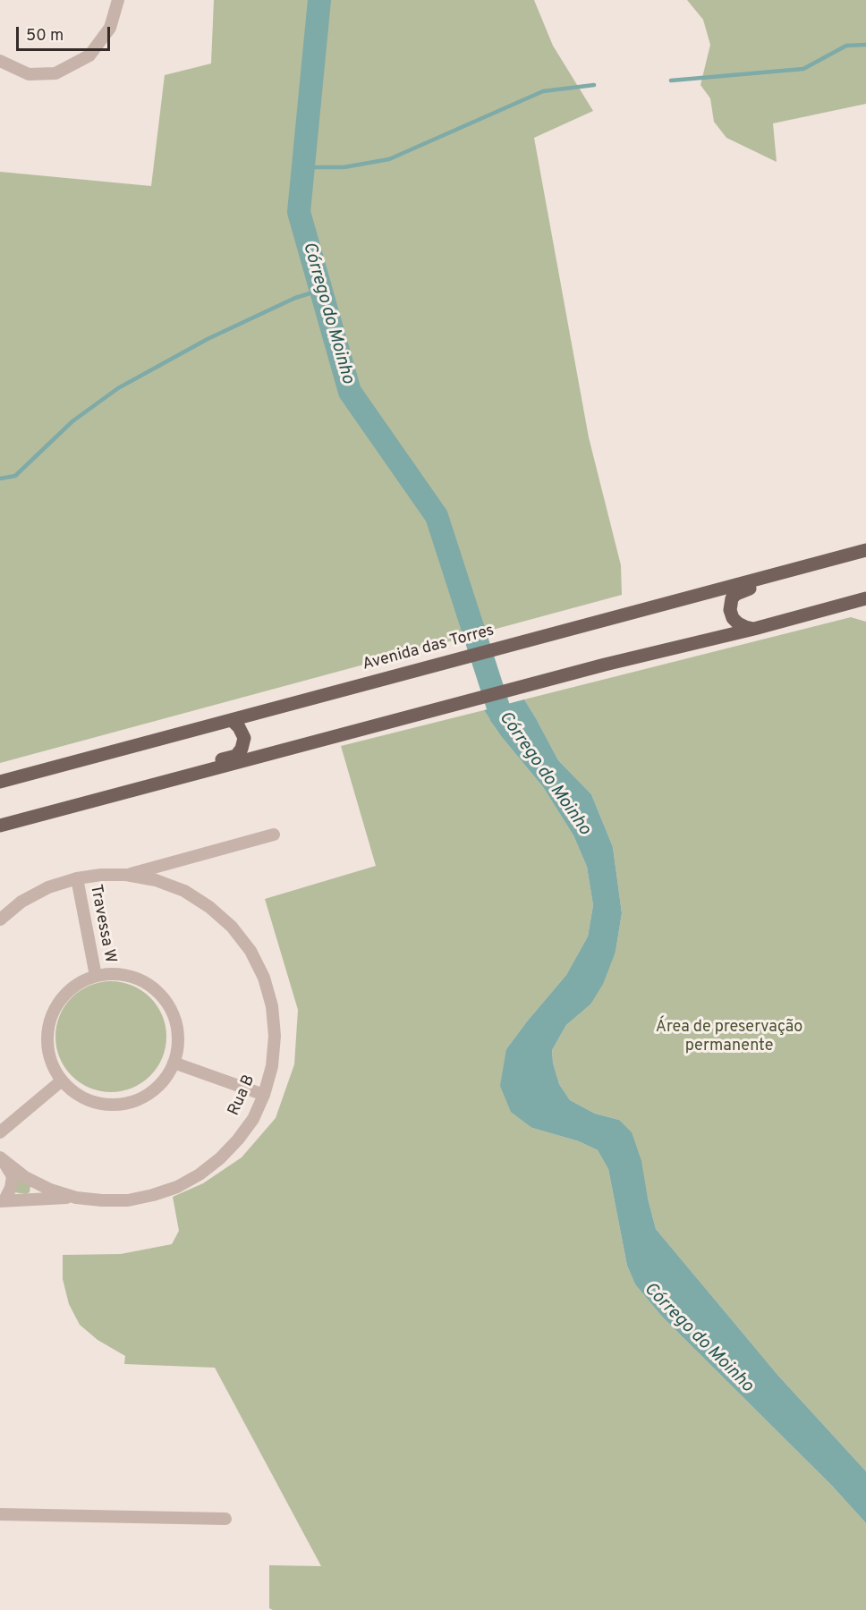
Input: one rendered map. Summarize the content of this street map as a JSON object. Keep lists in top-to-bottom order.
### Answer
{
  "streets": {
    "main road": ["Avenida das Torres"],
    "street": ["Travessa W", "Rua B"]
  },
  "crossings": [
    ["Travessa W", "Rua B"]
  ],
  "water": ["Córrego do Moinho"],
  "parks": ["Área de preservação permanente"],
  "scale_bar": "50 m"
}
